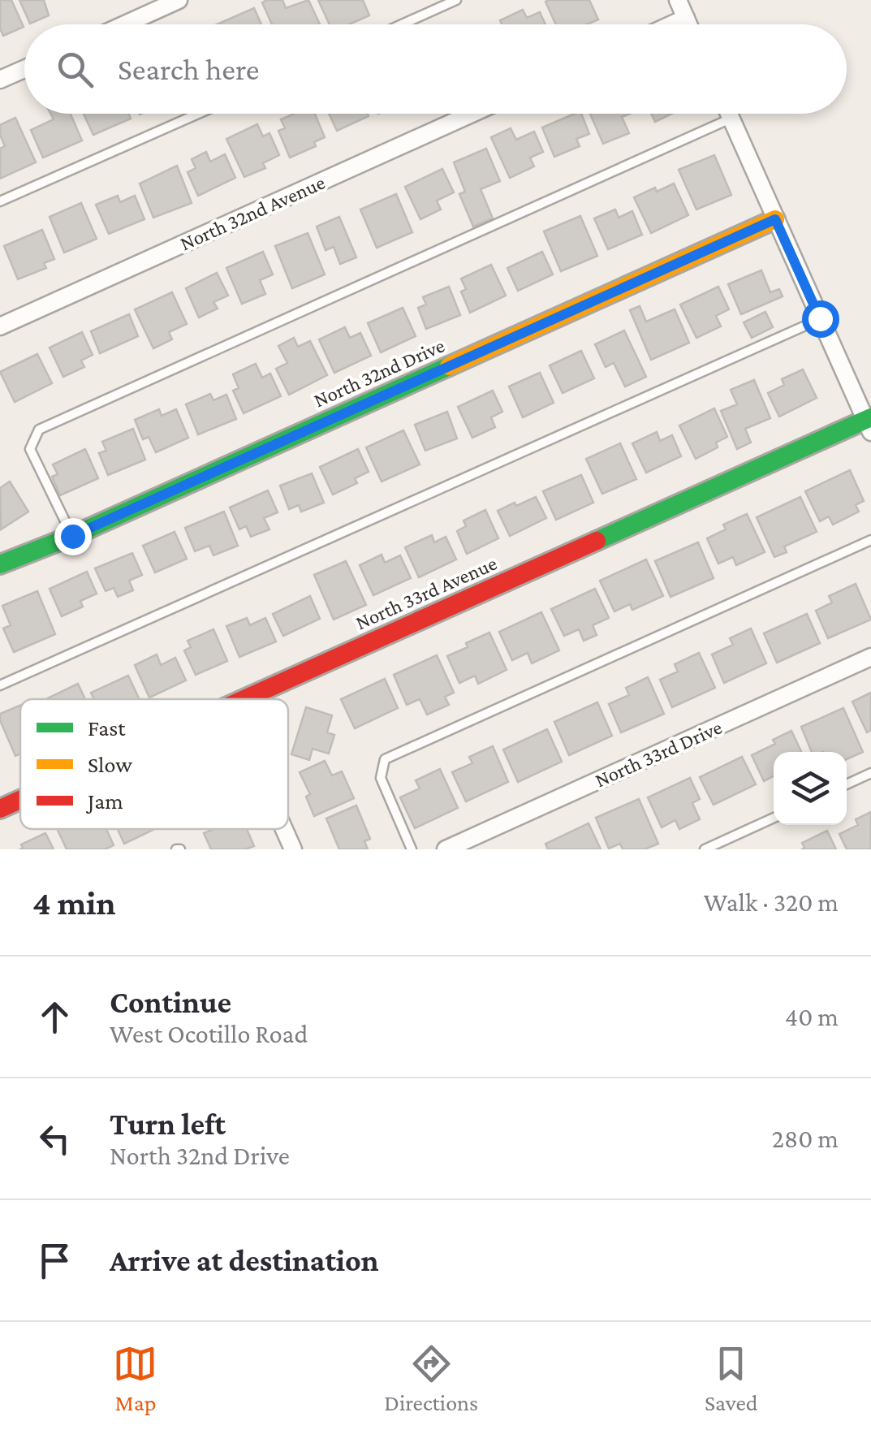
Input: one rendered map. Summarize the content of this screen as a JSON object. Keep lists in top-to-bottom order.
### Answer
{
  "streets": {
    "street": [
      "North 32nd Avenue",
      "North 32nd Drive",
      "North 33rd Avenue",
      "North 33rd Drive"
    ]
  },
  "legend": ["Fast", "Slow", "Jam"],
  "page": {
    "search": "Search here",
    "heading": ["4 min", "Walk · 320 m"],
    "list": [
      ["Continue", "West Ocotillo Road", "40 m"],
      ["Turn left", "North 32nd Drive", "280 m"],
      "Arrive at destination"
    ],
    "nav": ["Map", "Directions", "Saved"]
  }
}
